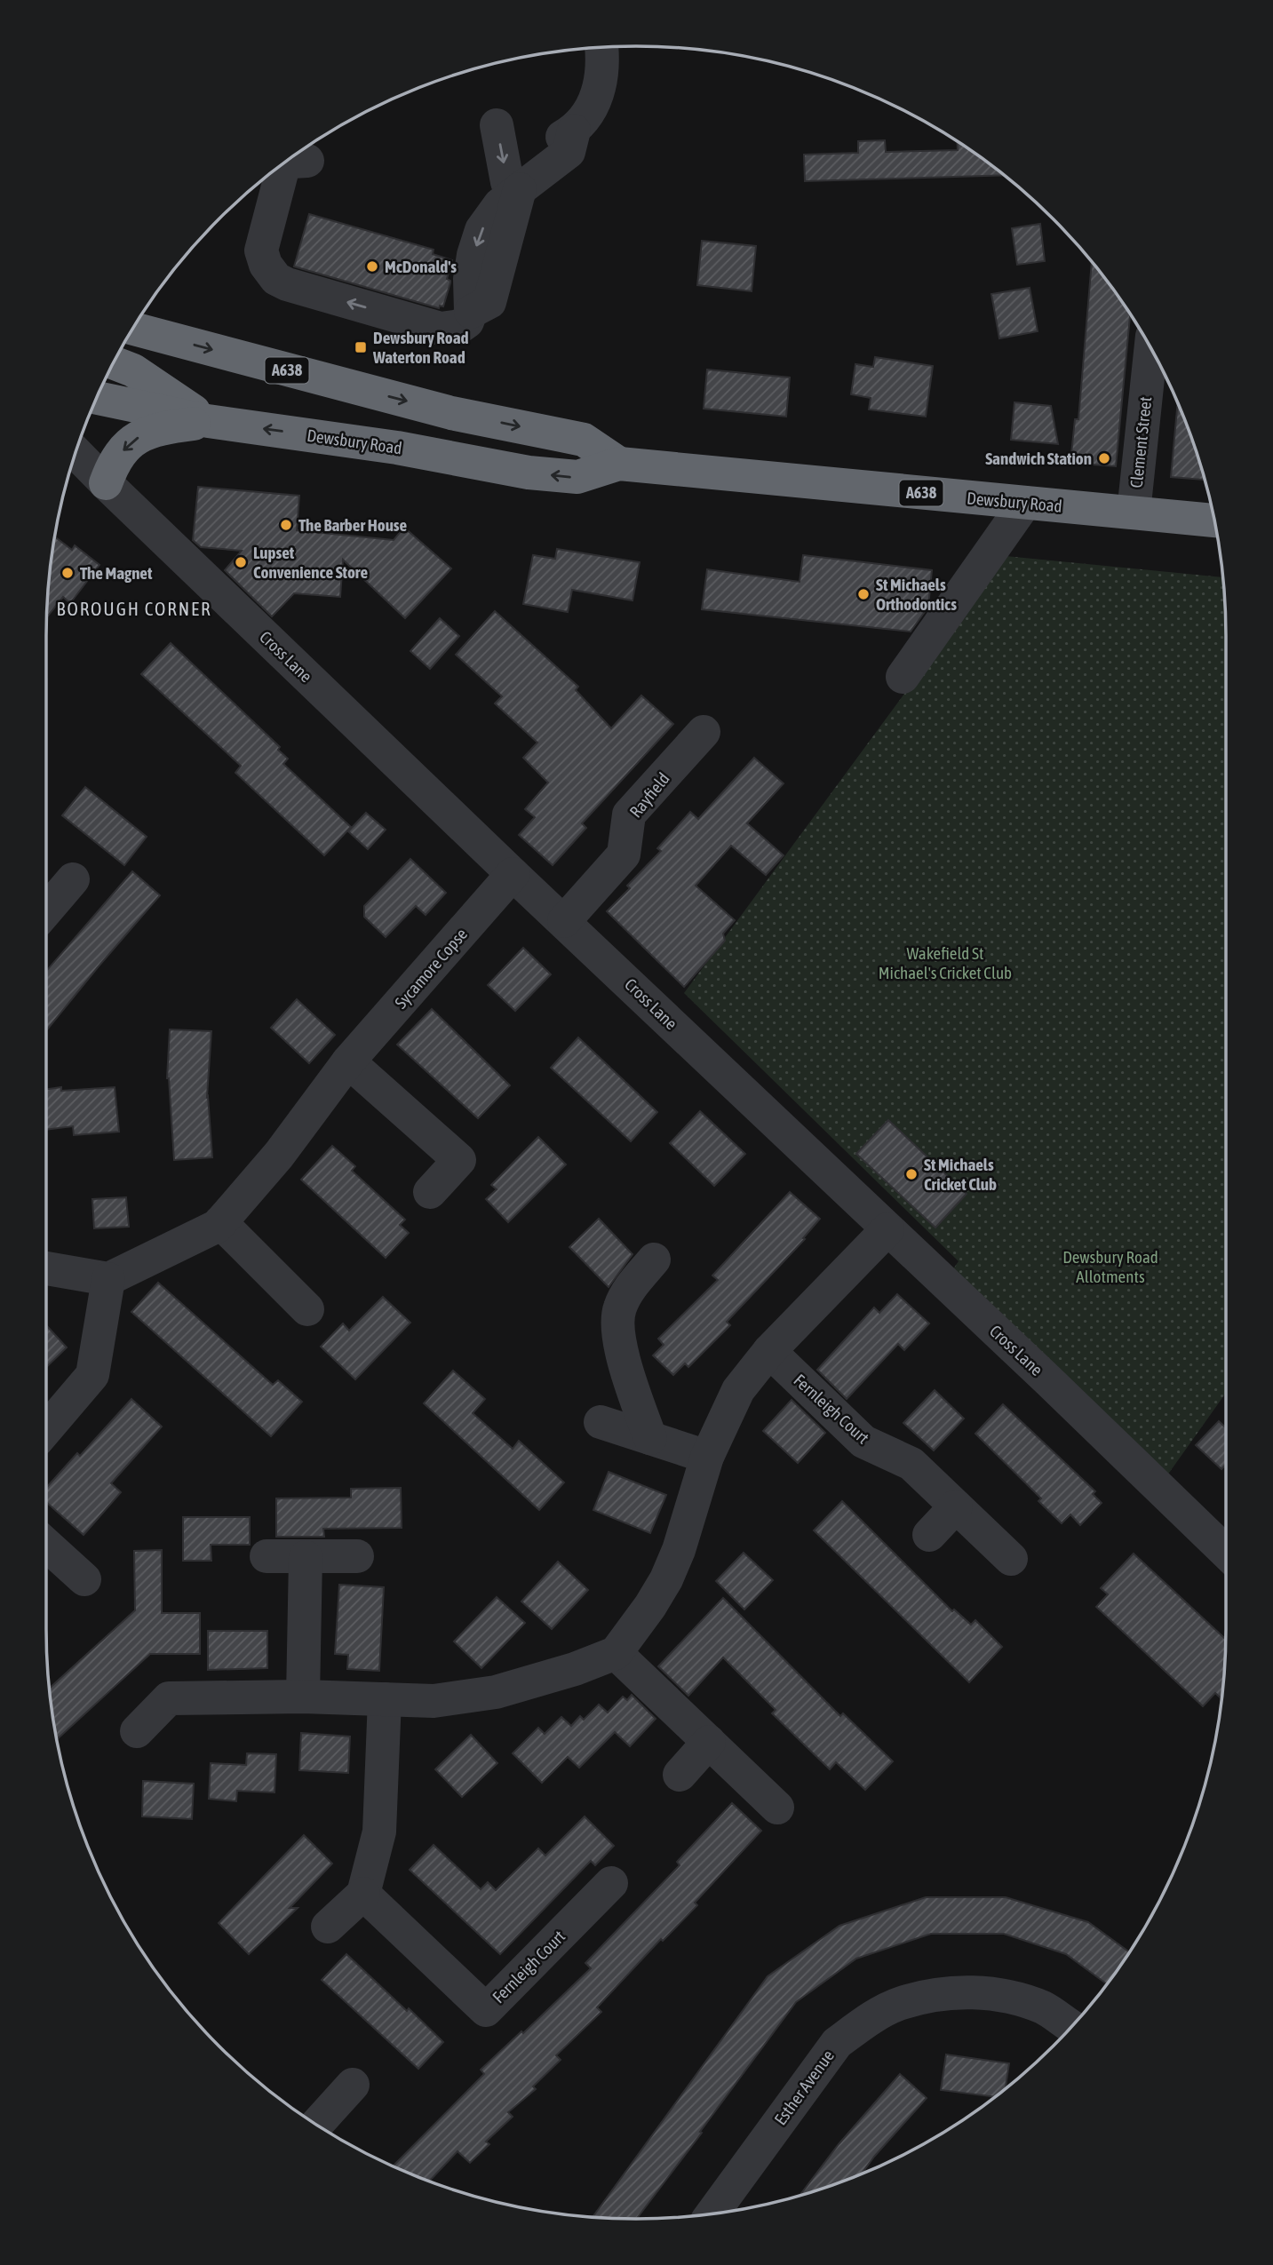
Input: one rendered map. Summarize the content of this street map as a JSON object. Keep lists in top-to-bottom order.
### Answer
{
  "streets": {
    "highway": ["A638", "Dewsbury Road"],
    "street": [
      "Clement Street",
      "Cross Lane",
      "Rayfield",
      "Sycamore Copse",
      "Fernleigh Court",
      "Esther Avenue"
    ]
  },
  "crossings": [
    ["Dewsbury Road", "Clement Street"],
    ["Cross Lane", "Rayfield"],
    ["Cross Lane", "Sycamore Copse"]
  ],
  "districts": ["BOROUGH CORNER"],
  "parks": ["Wakefield St Michael's Cricket Club", "Dewsbury Road Allotments"],
  "places": {
    "other": [
      "McDonald's",
      "Sandwich Station",
      "The Barber House",
      "Lupset Convenience Store",
      "The Magnet",
      "St Michaels Orthodontics",
      "St Michaels Cricket Club"
    ],
    "transit": ["Dewsbury Road Waterton Road"]
  }
}
